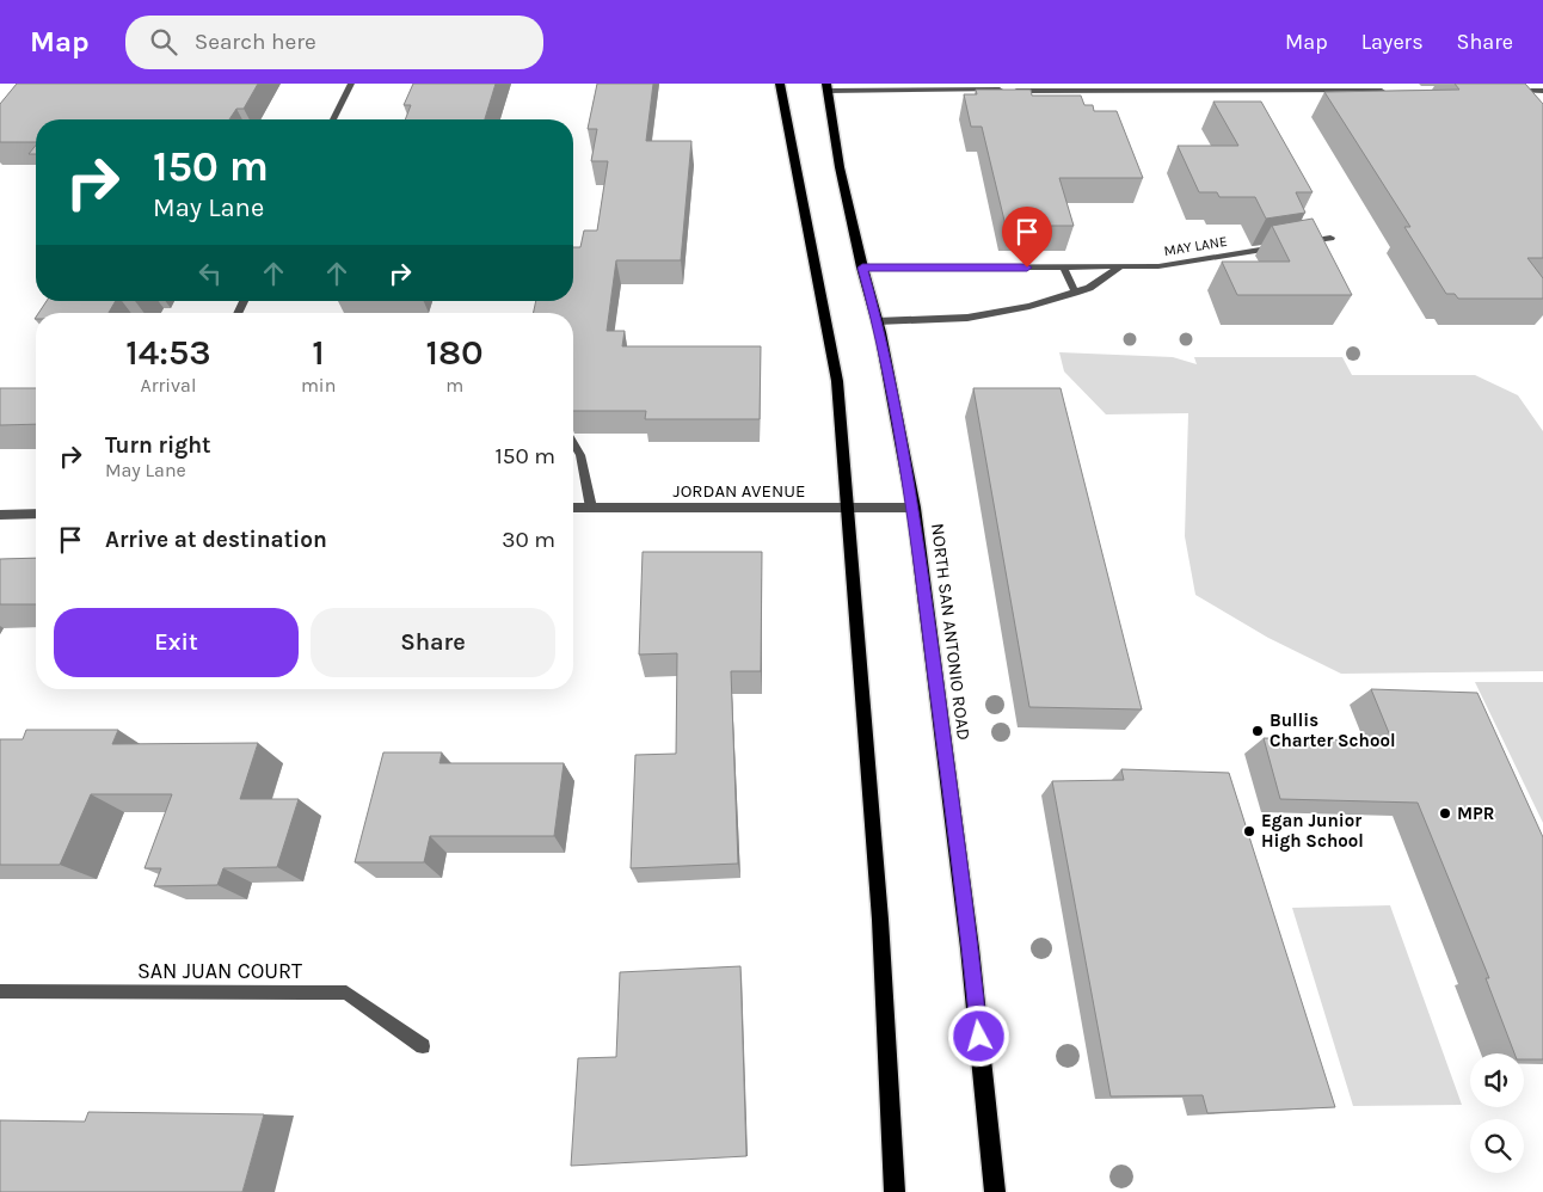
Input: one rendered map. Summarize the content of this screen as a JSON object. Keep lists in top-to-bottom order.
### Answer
{
  "streets": {
    "main road": ["NORTH SAN ANTONIO ROAD"],
    "street": ["MAY LANE", "JORDAN AVENUE", "SAN JUAN COURT"]
  },
  "crossings": [
    ["MAY LANE", "NORTH SAN ANTONIO ROAD"],
    ["JORDAN AVENUE", "NORTH SAN ANTONIO ROAD"]
  ],
  "places": ["Bullis Charter School", "MPR", "Egan Junior High School"],
  "page": {
    "header": "Map",
    "search": "Search here",
    "nav": ["Map", "Layers", "Share"],
    "turn": ["150 m", "May Lane"],
    "eta": [
      "14:53",
      "Arrival",
      "1",
      "min",
      "180",
      "m"
    ],
    "list": [
      {
        "name": "Turn right",
        "note": "May Lane",
        "value": "150 m"
      },
      {
        "name": "Arrive at destination",
        "value": "30 m"
      }
    ],
    "buttons": ["Exit", "Share"]
  }
}
